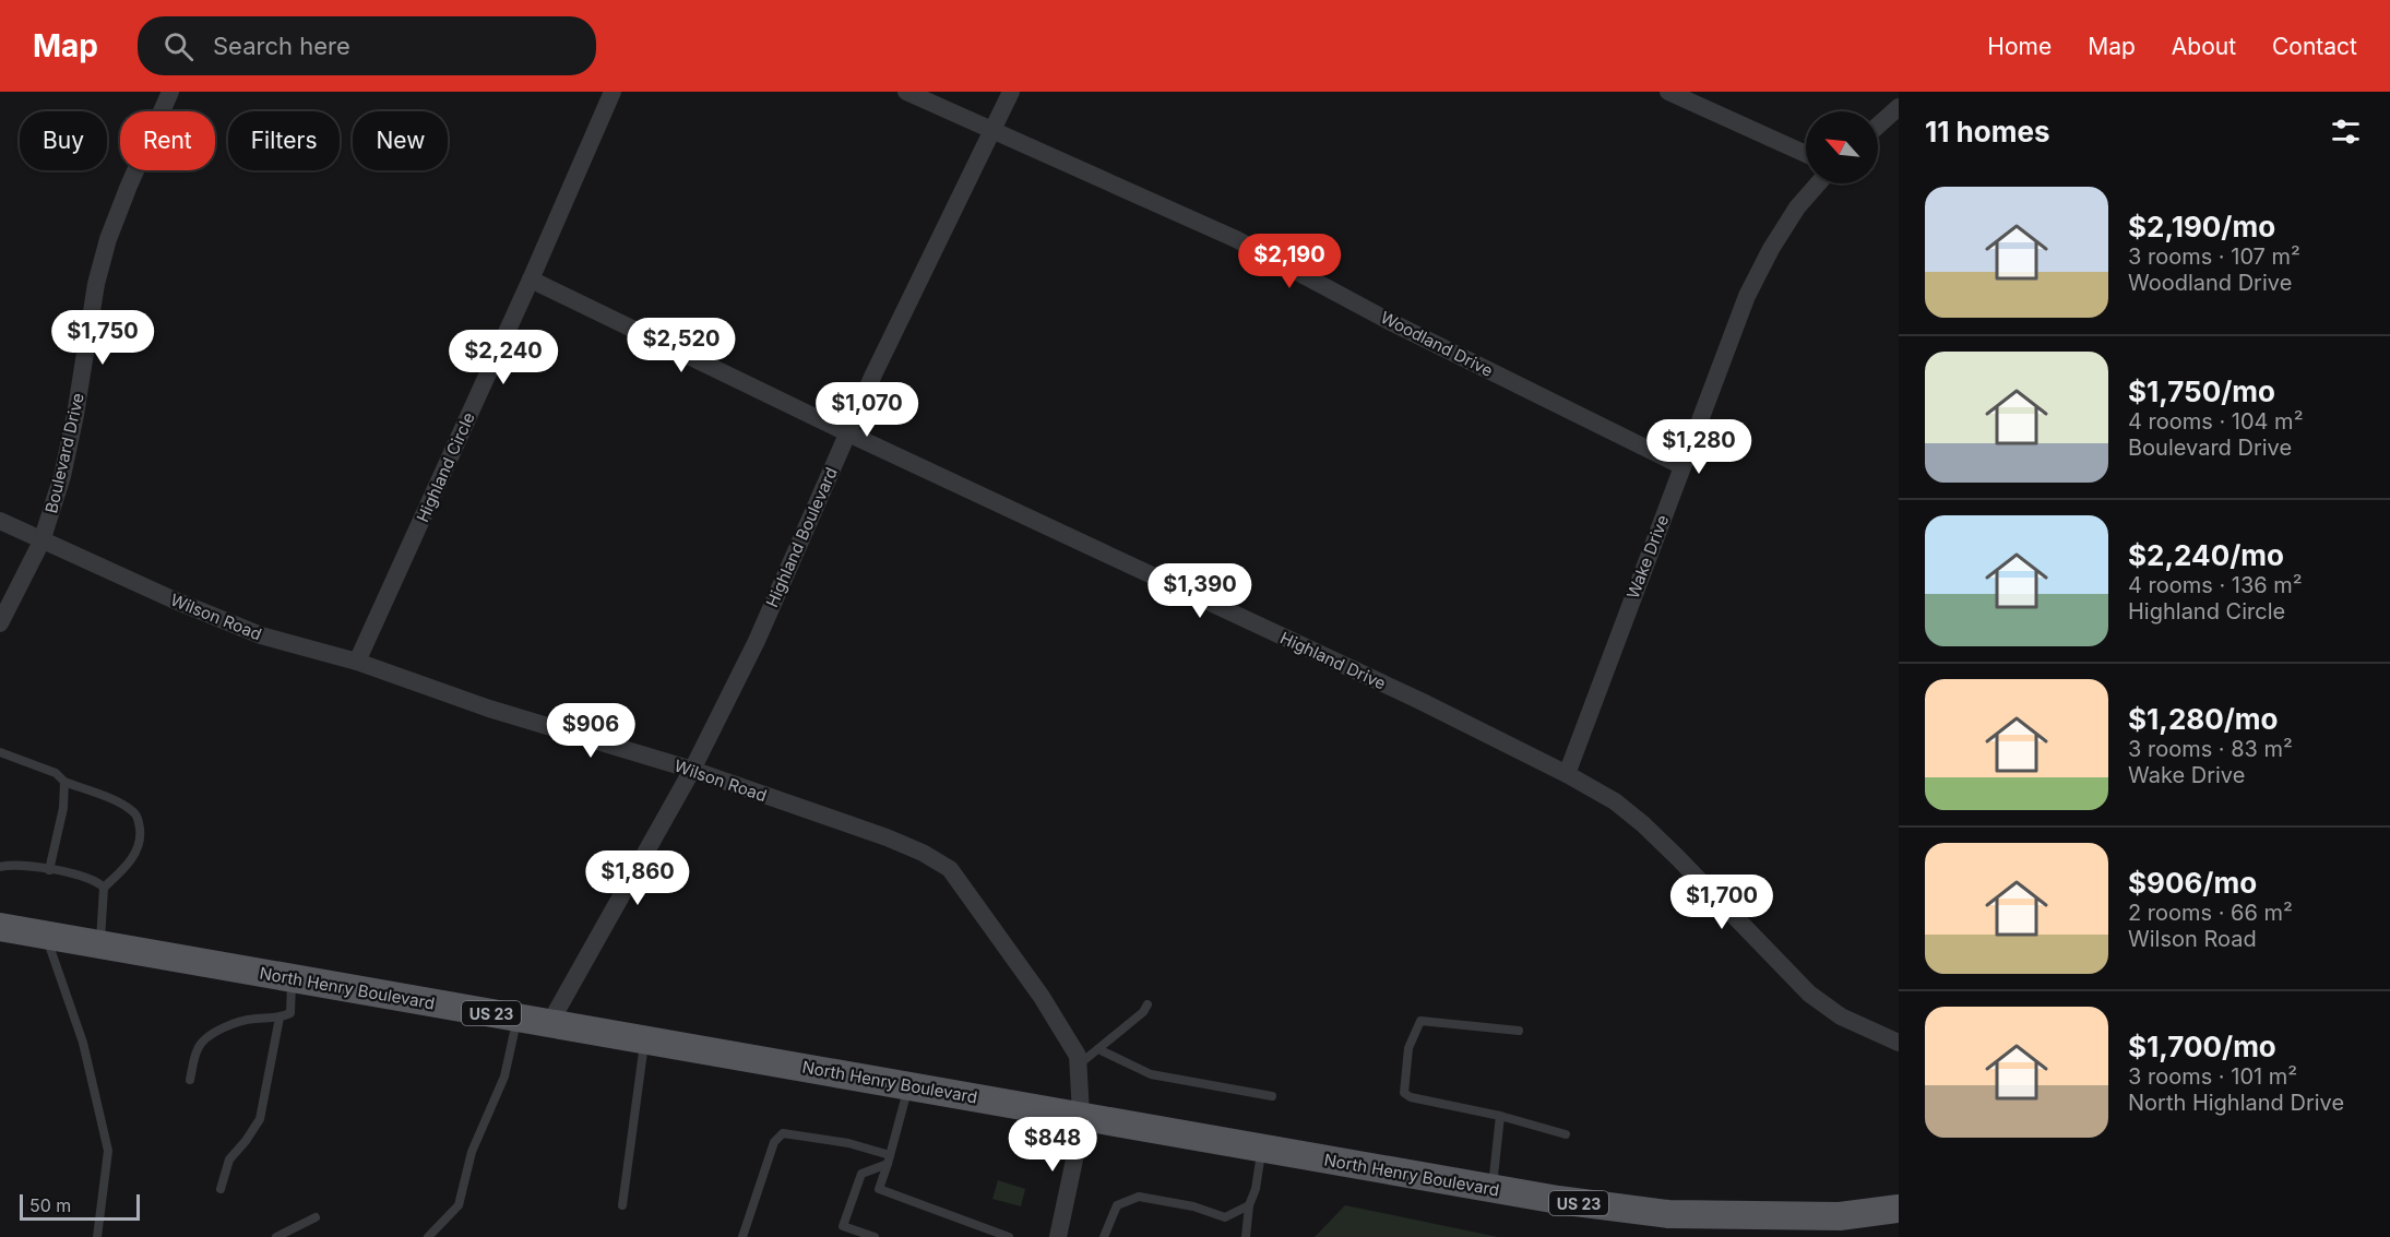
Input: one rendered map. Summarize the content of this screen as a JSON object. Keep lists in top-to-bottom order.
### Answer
{
  "streets": {
    "main road": ["North Henry Boulevard", "US 23"],
    "street": [
      "Woodland Drive",
      "Boulevard Drive",
      "Highland Circle",
      "Highland Boulevard",
      "Wake Drive",
      "Wilson Road",
      "Highland Drive"
    ]
  },
  "crossings": [
    ["Woodland Drive", "Highland Boulevard"],
    ["Woodland Drive", "Wake Drive"],
    ["Boulevard Drive", "Wilson Road"],
    ["Highland Circle", "Wilson Road"],
    ["Highland Circle", "Highland Drive"],
    ["Highland Boulevard", "Wilson Road"],
    ["Highland Boulevard", "Highland Drive"],
    ["Highland Boulevard", "North Henry Boulevard"],
    ["Wake Drive", "Highland Drive"],
    ["Wilson Road", "North Henry Boulevard"]
  ],
  "scale_bar": "50 m",
  "north": "top left",
  "page": {
    "header": "Map",
    "search": "Search here",
    "nav": [
      "Home",
      "Map",
      "About",
      "Contact"
    ],
    "heading": "11 homes",
    "chip": [
      "Buy",
      "Rent",
      "Filters",
      "New"
    ],
    "list": [
      {
        "name": "$2,190/mo",
        "note": "3 rooms · 107 m² · Woodland Drive"
      },
      {
        "name": "$1,750/mo",
        "note": "4 rooms · 104 m² · Boulevard Drive"
      },
      {
        "name": "$2,240/mo",
        "note": "4 rooms · 136 m² · Highland Circle"
      },
      {
        "name": "$1,280/mo",
        "note": "3 rooms · 83 m² · Wake Drive"
      },
      {
        "name": "$906/mo",
        "note": "2 rooms · 66 m² · Wilson Road"
      },
      {
        "name": "$1,700/mo",
        "note": "3 rooms · 101 m² · North Highland Drive"
      }
    ],
    "price": [
      "$2,190",
      "$1,750",
      "$2,520",
      "$2,240",
      "$1,070",
      "$1,280",
      "$1,390",
      "$906",
      "$1,860",
      "$1,700",
      "$848"
    ],
    "scale": "50 m"
  }
}
